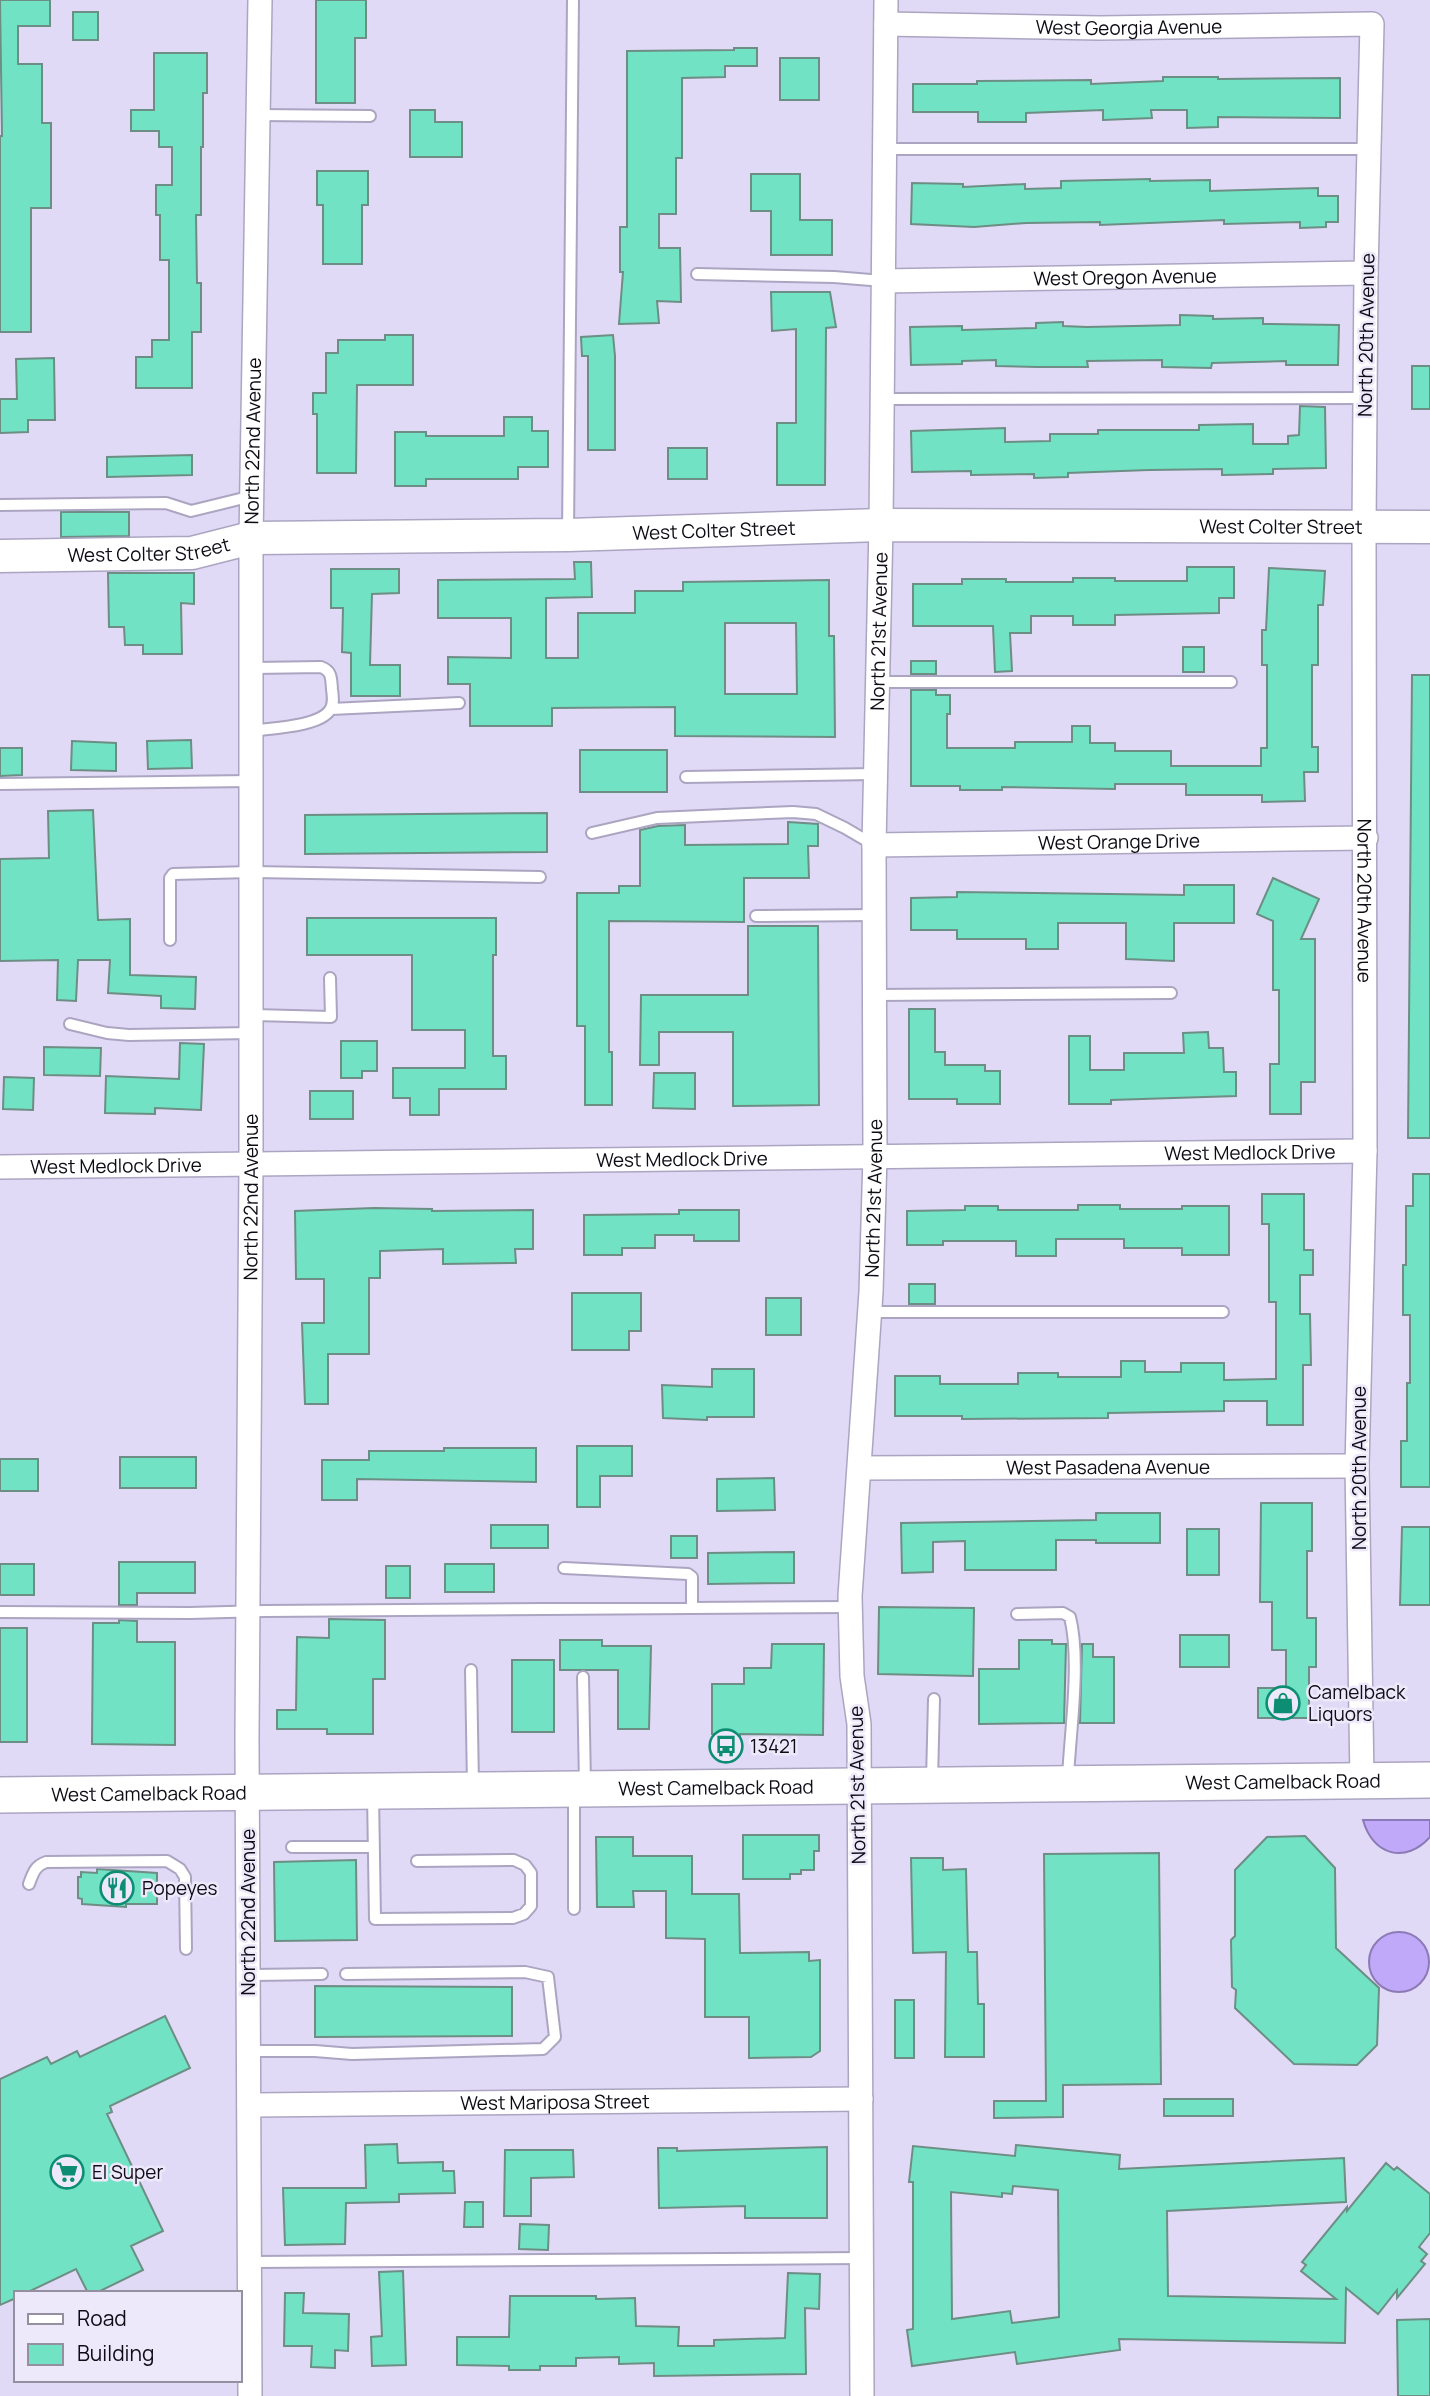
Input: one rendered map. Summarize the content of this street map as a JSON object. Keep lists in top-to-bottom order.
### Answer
{
  "streets": {
    "main road": ["West Camelback Road"],
    "street": [
      "West Georgia Avenue",
      "West Oregon Avenue",
      "North 20th Avenue",
      "North 22nd Avenue",
      "West Colter Street",
      "North 21st Avenue",
      "West Orange Drive",
      "West Medlock Drive",
      "West Pasadena Avenue",
      "West Mariposa Street"
    ]
  },
  "crossings": [
    ["West Georgia Avenue", "North 20th Avenue"],
    ["West Georgia Avenue", "North 21st Avenue"],
    ["West Oregon Avenue", "North 20th Avenue"],
    ["West Oregon Avenue", "North 21st Avenue"],
    ["North 20th Avenue", "West Colter Street"],
    ["North 20th Avenue", "West Orange Drive"],
    ["North 20th Avenue", "West Medlock Drive"],
    ["North 20th Avenue", "West Pasadena Avenue"],
    ["North 20th Avenue", "West Camelback Road"],
    ["North 22nd Avenue", "West Colter Street"],
    ["North 22nd Avenue", "West Medlock Drive"],
    ["North 22nd Avenue", "West Camelback Road"],
    ["North 22nd Avenue", "West Mariposa Street"],
    ["West Colter Street", "North 21st Avenue"],
    ["North 21st Avenue", "West Orange Drive"],
    ["North 21st Avenue", "West Medlock Drive"],
    ["North 21st Avenue", "West Pasadena Avenue"],
    ["North 21st Avenue", "West Camelback Road"],
    ["North 21st Avenue", "West Mariposa Street"]
  ],
  "places": {
    "shop": ["Camelback Liquors"],
    "bus stop": ["13421"],
    "restaurant": ["Popeyes"],
    "supermarket": ["El Super"]
  },
  "legend": ["Road", "Building"]
}
